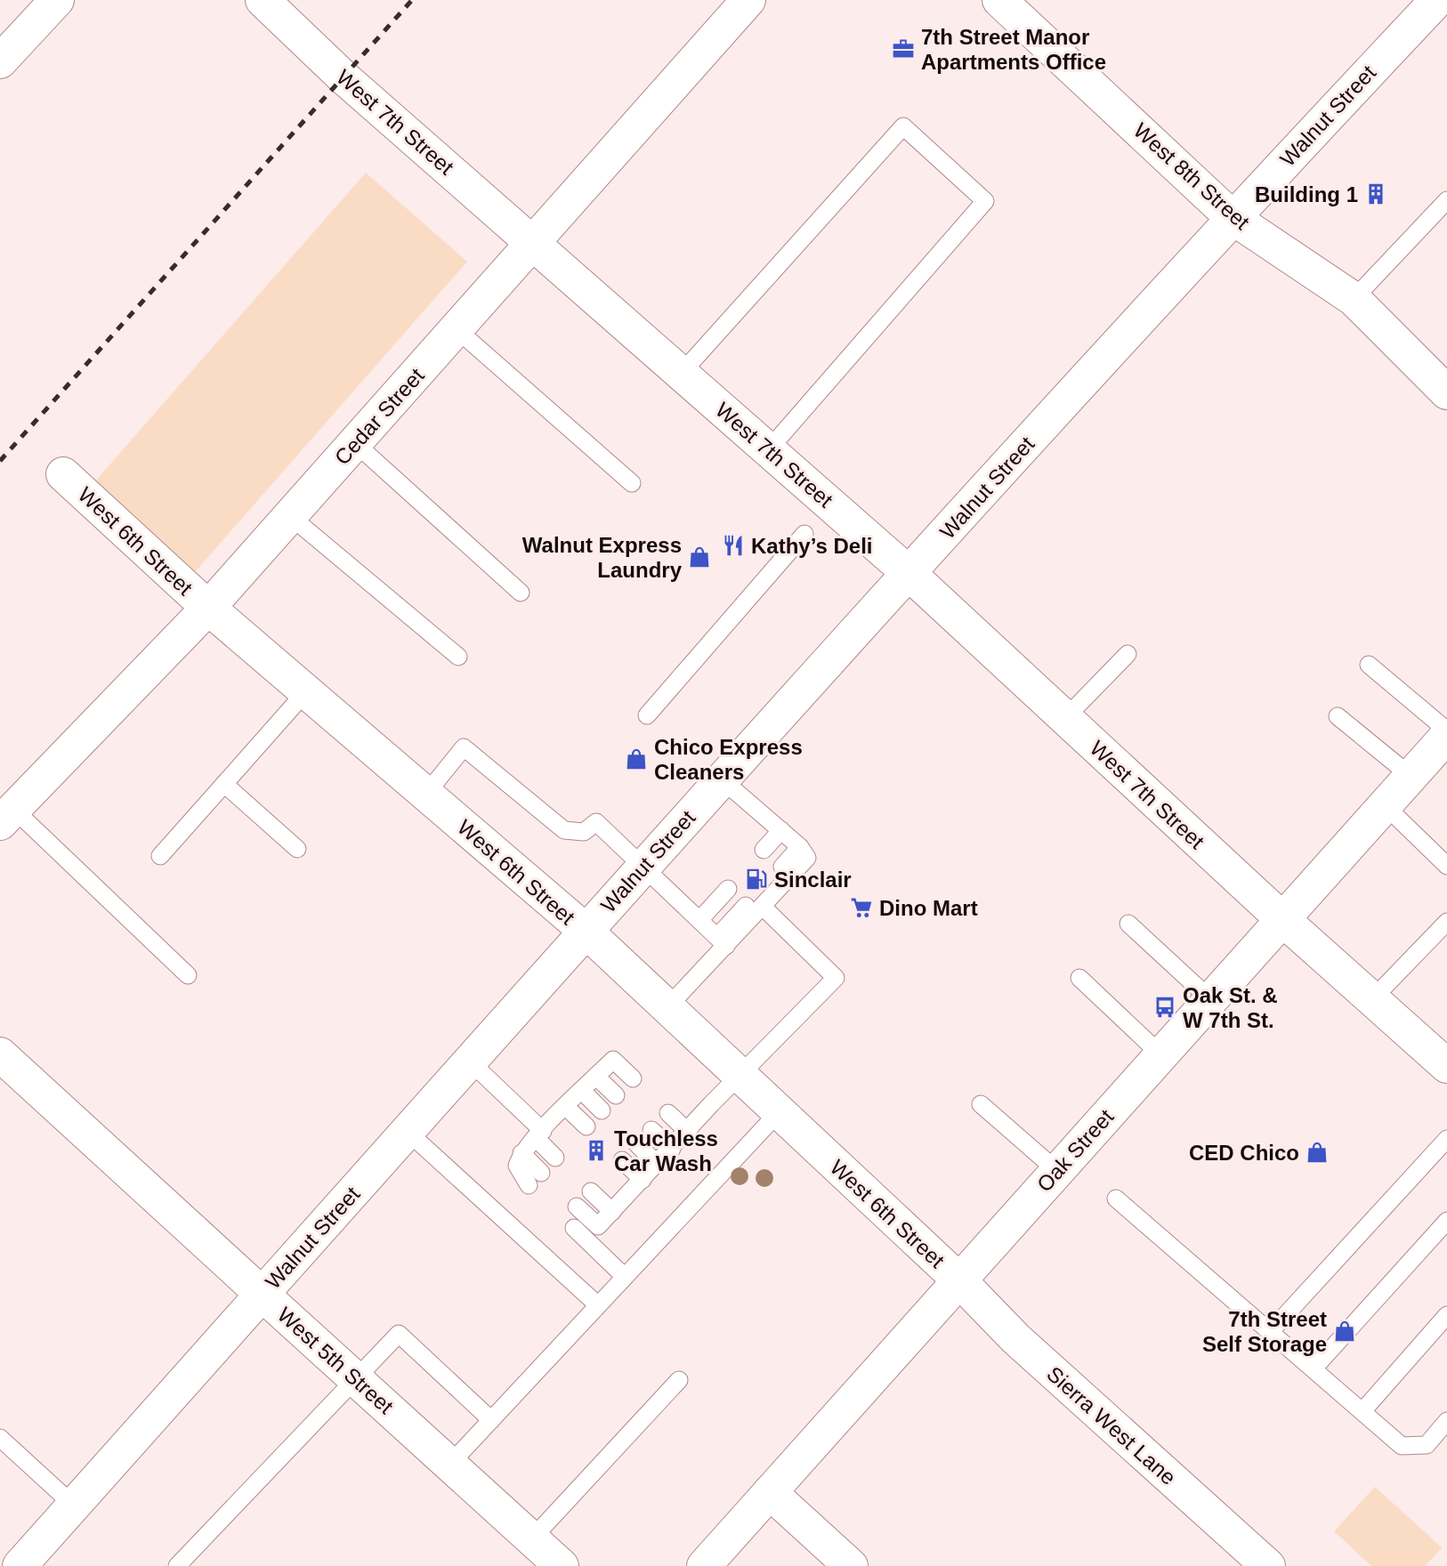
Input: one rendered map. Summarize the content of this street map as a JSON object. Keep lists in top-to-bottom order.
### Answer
{
  "streets": {
    "street": [
      "Walnut Street",
      "West 7th Street",
      "West 8th Street",
      "Cedar Street",
      "West 6th Street",
      "Oak Street",
      "West 5th Street",
      "Sierra West Lane"
    ]
  },
  "crossings": [
    ["Walnut Street", "West 7th Street"],
    ["Walnut Street", "West 8th Street"],
    ["Walnut Street", "West 6th Street"],
    ["Walnut Street", "West 5th Street"],
    ["West 7th Street", "Cedar Street"],
    ["West 7th Street", "Oak Street"],
    ["Cedar Street", "West 6th Street"],
    ["West 6th Street", "Oak Street"],
    ["West 6th Street", "Sierra West Lane"],
    ["Oak Street", "Sierra West Lane"]
  ],
  "places": {
    "office": ["7th Street Manor Apartments Office"],
    "building": ["Building 1", "Touchless Car Wash"],
    "restaurant": ["Kathy’s Deli"],
    "shop": [
      "Walnut Express Laundry",
      "Chico Express Cleaners",
      "CED Chico",
      "7th Street Self Storage"
    ],
    "fuel station": ["Sinclair"],
    "supermarket": ["Dino Mart"],
    "bus stop": ["Oak St. & W 7th St."]
  }
}
